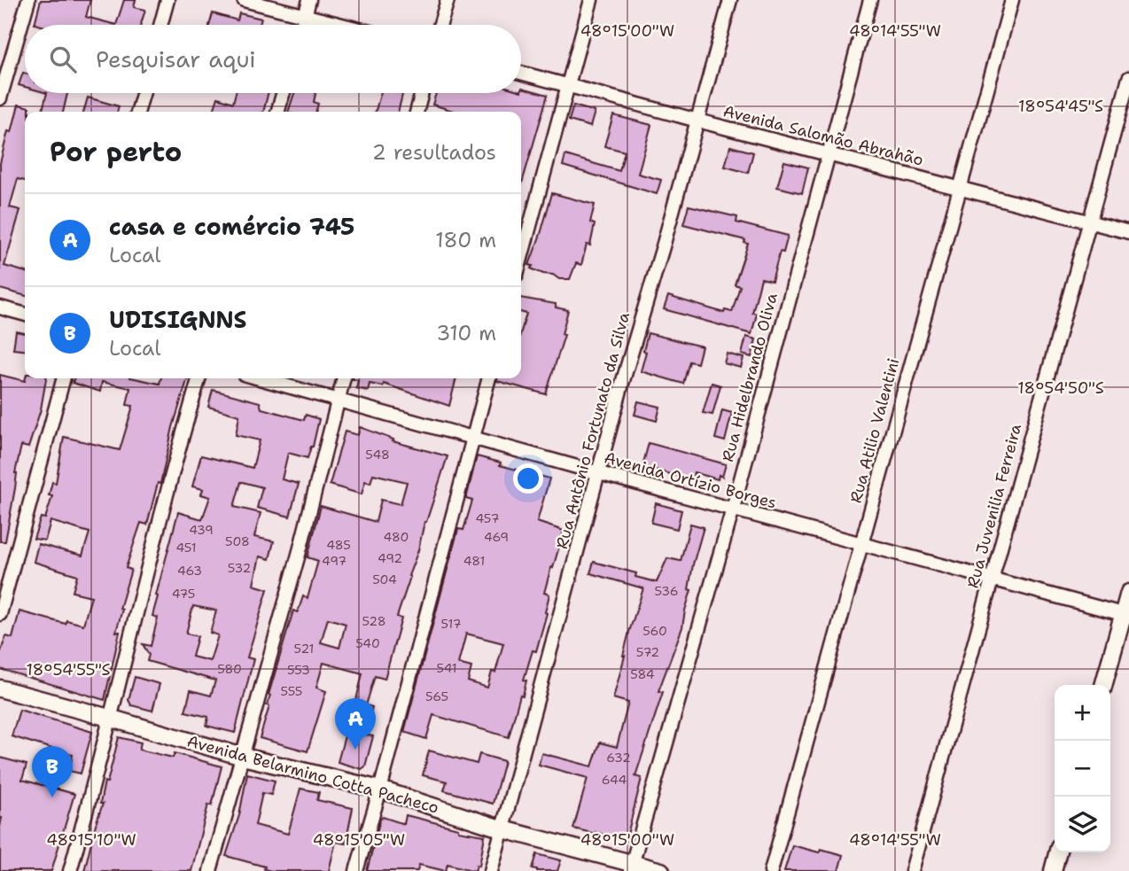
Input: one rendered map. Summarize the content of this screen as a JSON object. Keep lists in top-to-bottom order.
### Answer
{
  "streets": {
    "street": [
      "Avenida Salomão Abrahão",
      "Rua Hidelbrando Oliva",
      "Rua Antônio Fortunato da Silva",
      "Rua Atilio Valentini",
      "Avenida Ortízio Borges",
      "Rua Juvenilia Ferreira",
      "Avenida Belarmino Cotta Pacheco"
    ]
  },
  "crossings": [
    ["Avenida Salomão Abrahão", "Rua Hidelbrando Oliva"],
    ["Avenida Salomão Abrahão", "Rua Antônio Fortunato da Silva"],
    ["Avenida Salomão Abrahão", "Rua Atilio Valentini"],
    ["Avenida Salomão Abrahão", "Rua Juvenilia Ferreira"],
    ["Rua Hidelbrando Oliva", "Avenida Ortízio Borges"],
    ["Rua Hidelbrando Oliva", "Avenida Belarmino Cotta Pacheco"],
    ["Rua Antônio Fortunato da Silva", "Avenida Ortízio Borges"],
    ["Rua Antônio Fortunato da Silva", "Avenida Belarmino Cotta Pacheco"],
    ["Rua Atilio Valentini", "Avenida Ortízio Borges"],
    ["Avenida Ortízio Borges", "Rua Juvenilia Ferreira"]
  ],
  "house_numbers": [
    "548",
    "457",
    "439",
    "480",
    "469",
    "508",
    "485",
    "451",
    "492",
    "497",
    "481",
    "532",
    "463",
    "504",
    "536",
    "475",
    "528",
    "517",
    "560",
    "540",
    "521",
    "572",
    "541",
    "580",
    "553",
    "584",
    "555",
    "565",
    "632",
    "644"
  ],
  "page": {
    "search": "Pesquisar aqui",
    "heading": ["Por perto", "2 resultados"],
    "list": [
      {
        "mark": "A",
        "name": "casa e comércio 745",
        "note": "Local",
        "value": "180 m"
      },
      {
        "mark": "B",
        "name": "UDISIGNNS",
        "note": "Local",
        "value": "310 m"
      }
    ],
    "map_buttons": ["+", "−"],
    "pins": ["A", "B"]
  },
  "coordinates": [
    "48°15'00\"W",
    "48°14'55\"W",
    "18°54'45\"S",
    "18°54'50\"S",
    "18°54'55\"S",
    "48°15'10\"W",
    "48°15'05\"W"
  ]
}
